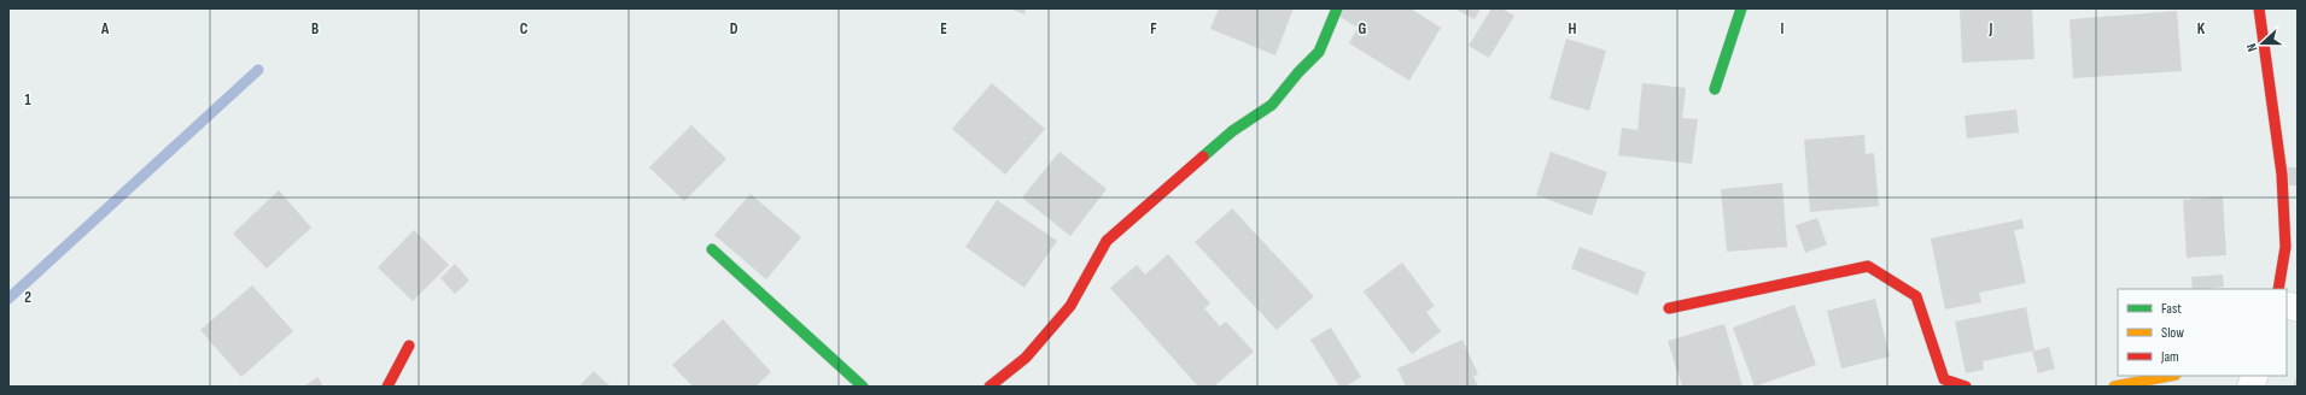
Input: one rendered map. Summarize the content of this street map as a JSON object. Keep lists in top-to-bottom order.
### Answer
{
  "legend": ["Fast", "Slow", "Jam"],
  "north": "left",
  "grid": {
    "columns": [
      "A",
      "B",
      "C",
      "D",
      "E",
      "F",
      "G",
      "H",
      "I",
      "J",
      "K"
    ],
    "rows": ["1", "2"]
  }
}
